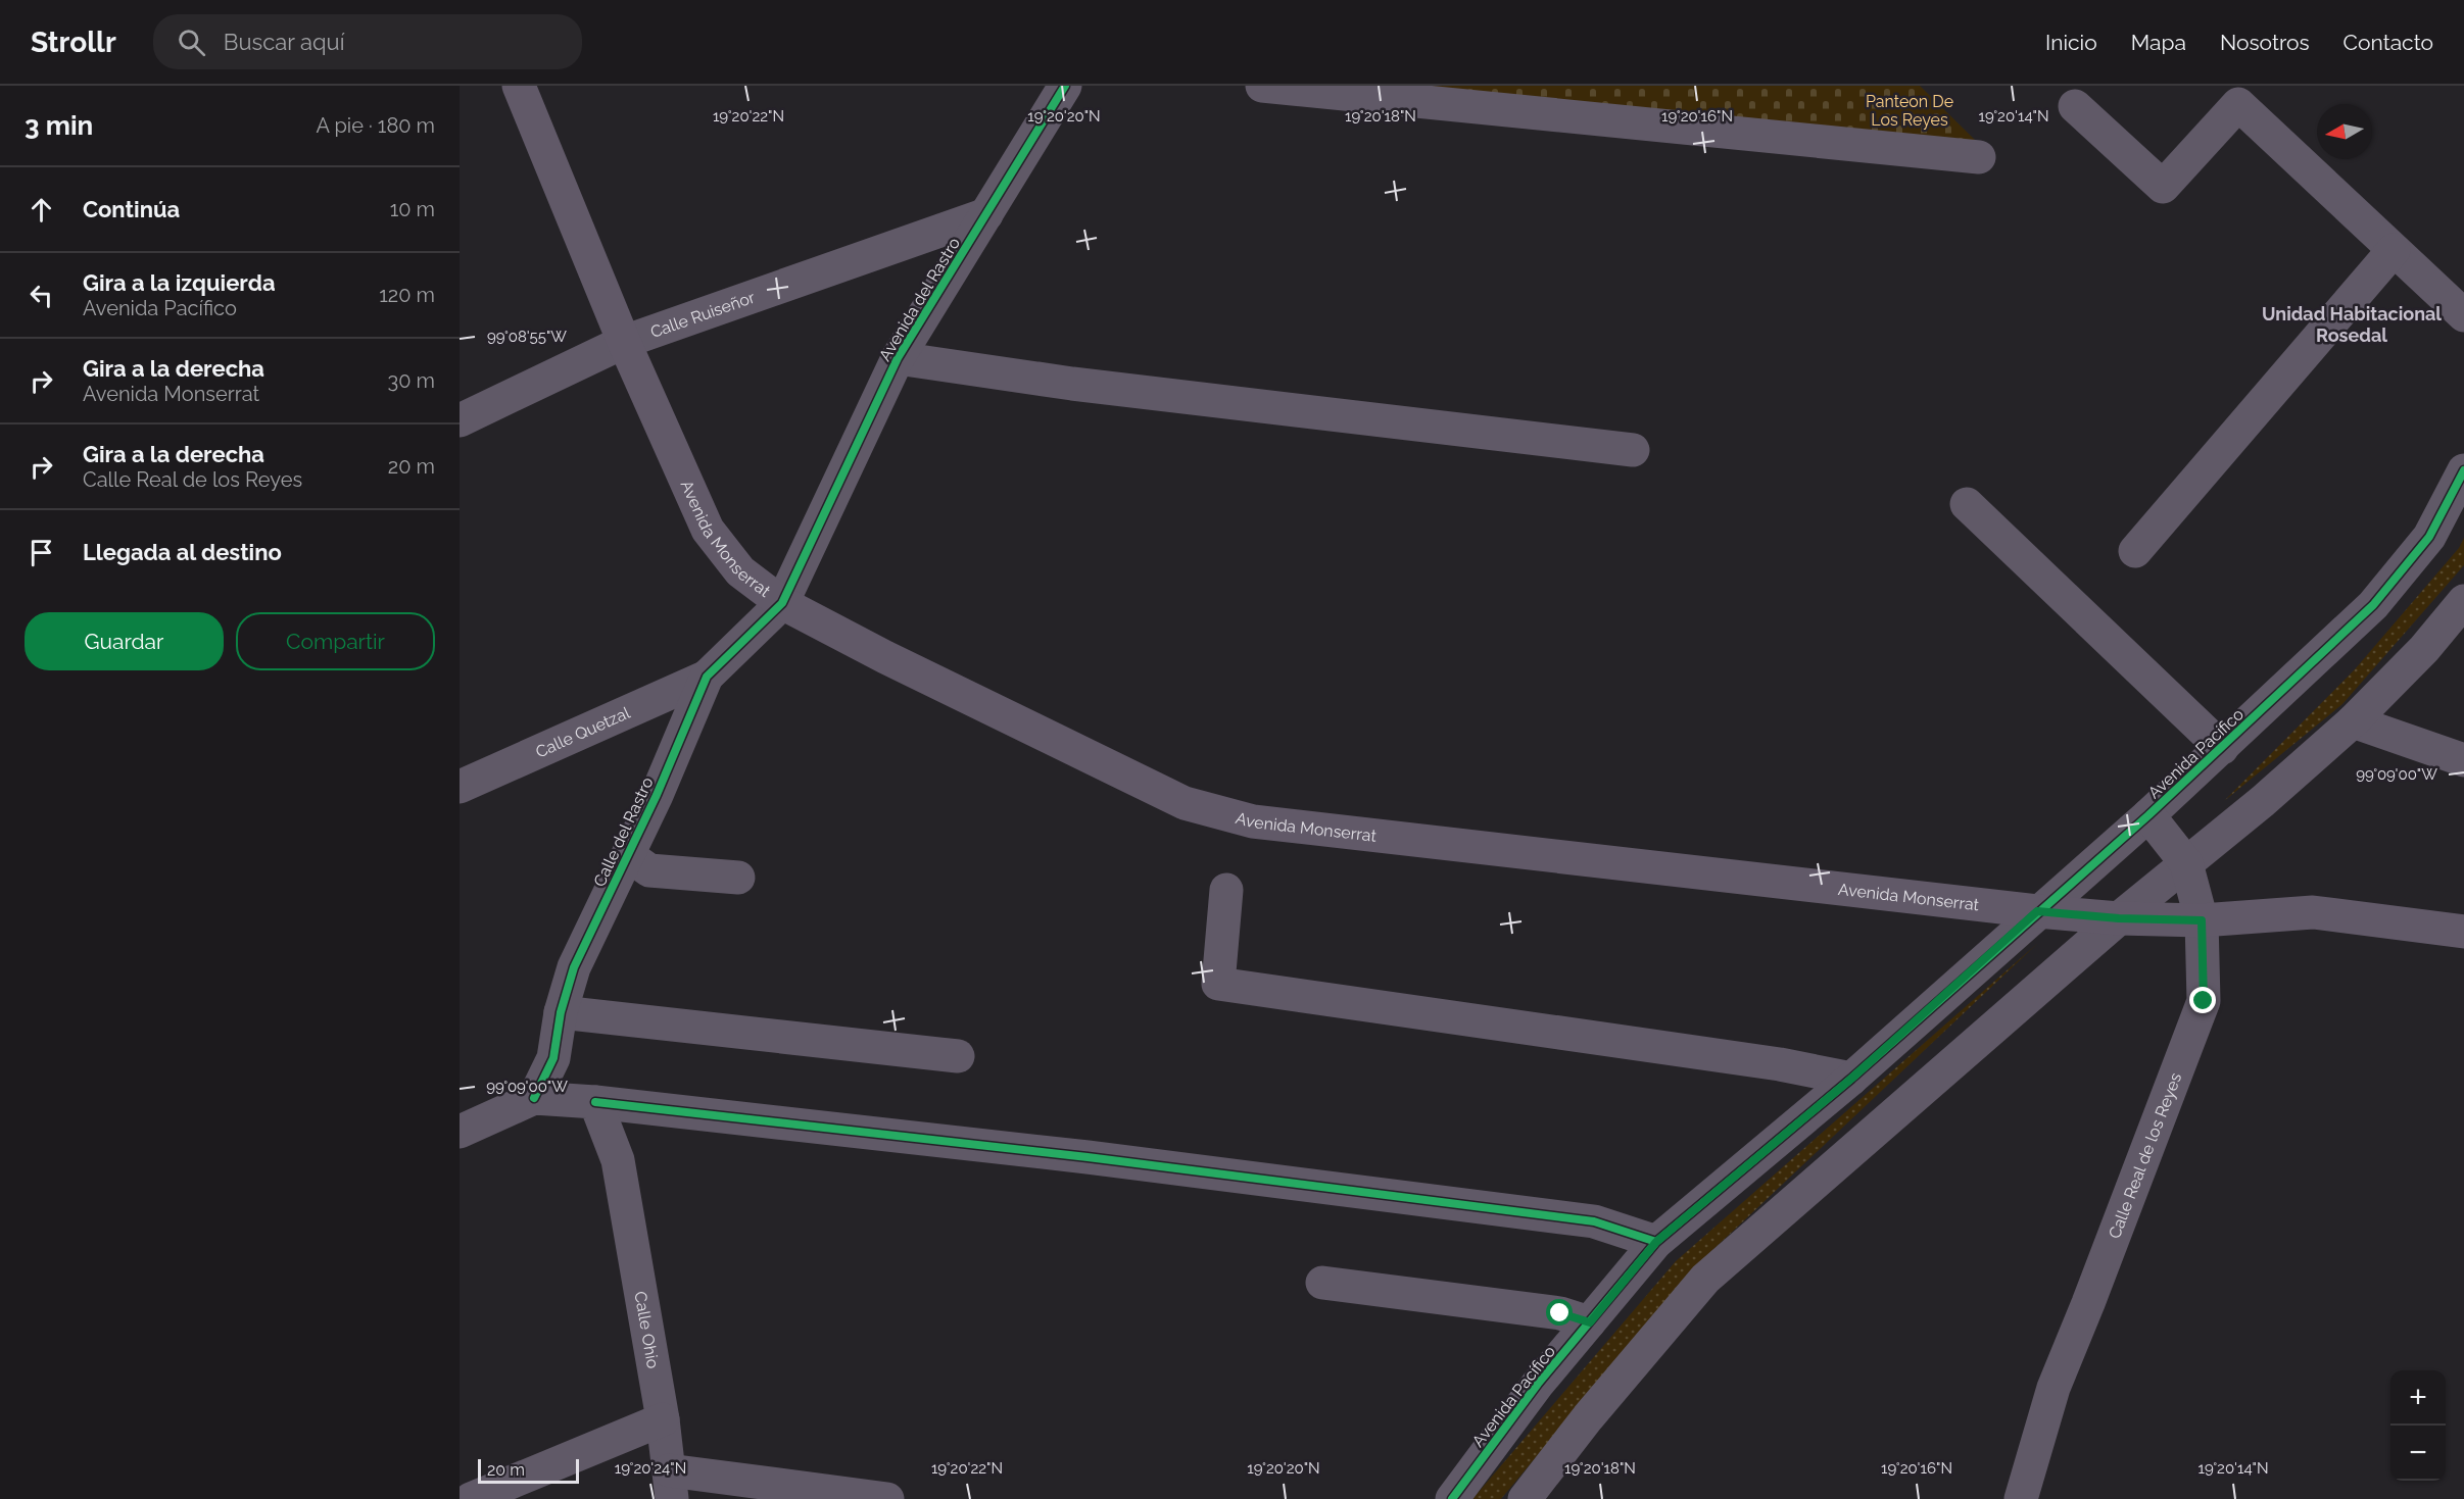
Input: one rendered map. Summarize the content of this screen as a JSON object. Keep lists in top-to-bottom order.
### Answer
{
  "streets": {
    "main road": ["Avenida Monserrat"],
    "street": [
      "Avenida del Rastro",
      "Calle Ruiseñor",
      "Calle Quetzal",
      "Avenida Pacífico",
      "Calle del Rastro",
      "Calle Real de los Reyes",
      "Calle Ohio"
    ]
  },
  "crossings": [
    ["Avenida del Rastro", "Calle Ruiseñor"],
    ["Avenida del Rastro", "Avenida Monserrat"],
    ["Avenida del Rastro", "Calle del Rastro"],
    ["Calle Ruiseñor", "Avenida Monserrat"],
    ["Avenida Monserrat", "Avenida Pacífico"],
    ["Avenida Monserrat", "Calle del Rastro"],
    ["Avenida Monserrat", "Calle Real de los Reyes"],
    ["Calle Quetzal", "Calle del Rastro"],
    ["Avenida Pacífico", "Calle Real de los Reyes"]
  ],
  "districts": ["Unidad Habitacional Rosedal"],
  "parks": ["Panteon De Los Reyes"],
  "scale_bar": "20 m",
  "north": "left",
  "page": {
    "header": "Strollr",
    "search": "Buscar aquí",
    "nav": [
      "Inicio",
      "Mapa",
      "Nosotros",
      "Contacto"
    ],
    "heading": ["3 min", "A pie · 180 m"],
    "list": [
      ["Continúa", "10 m"],
      ["Gira a la izquierda", "Avenida Pacífico", "120 m"],
      ["Gira a la derecha", "Avenida Monserrat", "30 m"],
      ["Gira a la derecha", "Calle Real de los Reyes", "20 m"],
      "Llegada al destino"
    ],
    "buttons": ["Guardar", "Compartir"],
    "map_buttons": ["+", "−"],
    "scale": "20 m"
  },
  "coordinates": [
    "19°20'22\"N",
    "19°20'20\"N",
    "19°20'18\"N",
    "19°20'16\"N",
    "19°20'14\"N",
    "99°08'55\"W",
    "99°09'00\"W",
    "19°20'24\"N"
  ]
}
